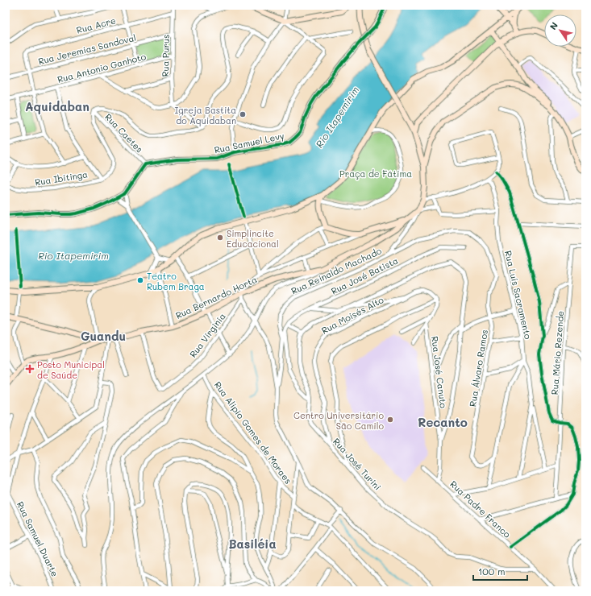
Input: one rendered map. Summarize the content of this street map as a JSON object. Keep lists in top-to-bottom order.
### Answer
{
  "streets": {
    "main road": ["Rua Samuel Levy", "Rua Bernardo Horta"],
    "street": [
      "Rua Acre",
      "Rua Jeremias Sandoval",
      "Rua Purus",
      "Rua Antonio Ganhoto",
      "Rua Caetes",
      "Rua Ibitinga",
      "Rua Reinaldo Machado",
      "Rua José Batista",
      "Rua Luís Sacramento",
      "Rua Moisés Alto",
      "Rua Virginia",
      "Rua Mário Rezende",
      "Rua Álvaro Ramos",
      "Rua José Canuto",
      "Rua Alípio Gomes de Moraes",
      "Rua José Turini",
      "Rua Padre Franco",
      "Rua Samuel Duarte"
    ]
  },
  "crossings": [
    ["Rua Acre", "Rua Jeremias Sandoval"],
    ["Rua Acre", "Rua Purus"],
    ["Rua Jeremias Sandoval", "Rua Purus"],
    ["Rua Purus", "Rua Antonio Ganhoto"],
    ["Rua Caetes", "Rua Samuel Levy"],
    ["Rua Reinaldo Machado", "Rua José Batista"],
    ["Rua Reinaldo Machado", "Rua Bernardo Horta"],
    ["Rua Reinaldo Machado", "Rua Álvaro Ramos"],
    ["Rua Bernardo Horta", "Rua Virginia"],
    ["Rua Moisés Alto", "Rua José Turini"],
    ["Rua José Canuto", "Rua Padre Franco"],
    ["Rua José Turini", "Rua Padre Franco"]
  ],
  "districts": [
    "Aquidaban",
    "Guandu",
    "Recanto",
    "Basiléia"
  ],
  "water": ["Rio Itapemirim"],
  "parks": ["Praça de Fátima"],
  "places": {
    "other": [
      "Igreja Bastita do Aquidaban",
      "Simplincite Educacional",
      "Teatro Rubem Braga",
      "Centro Universitário São Camilo"
    ],
    "health": ["Posto Municipal de Saúde"]
  },
  "scale_bar": "100 m",
  "north": "top left"
}
